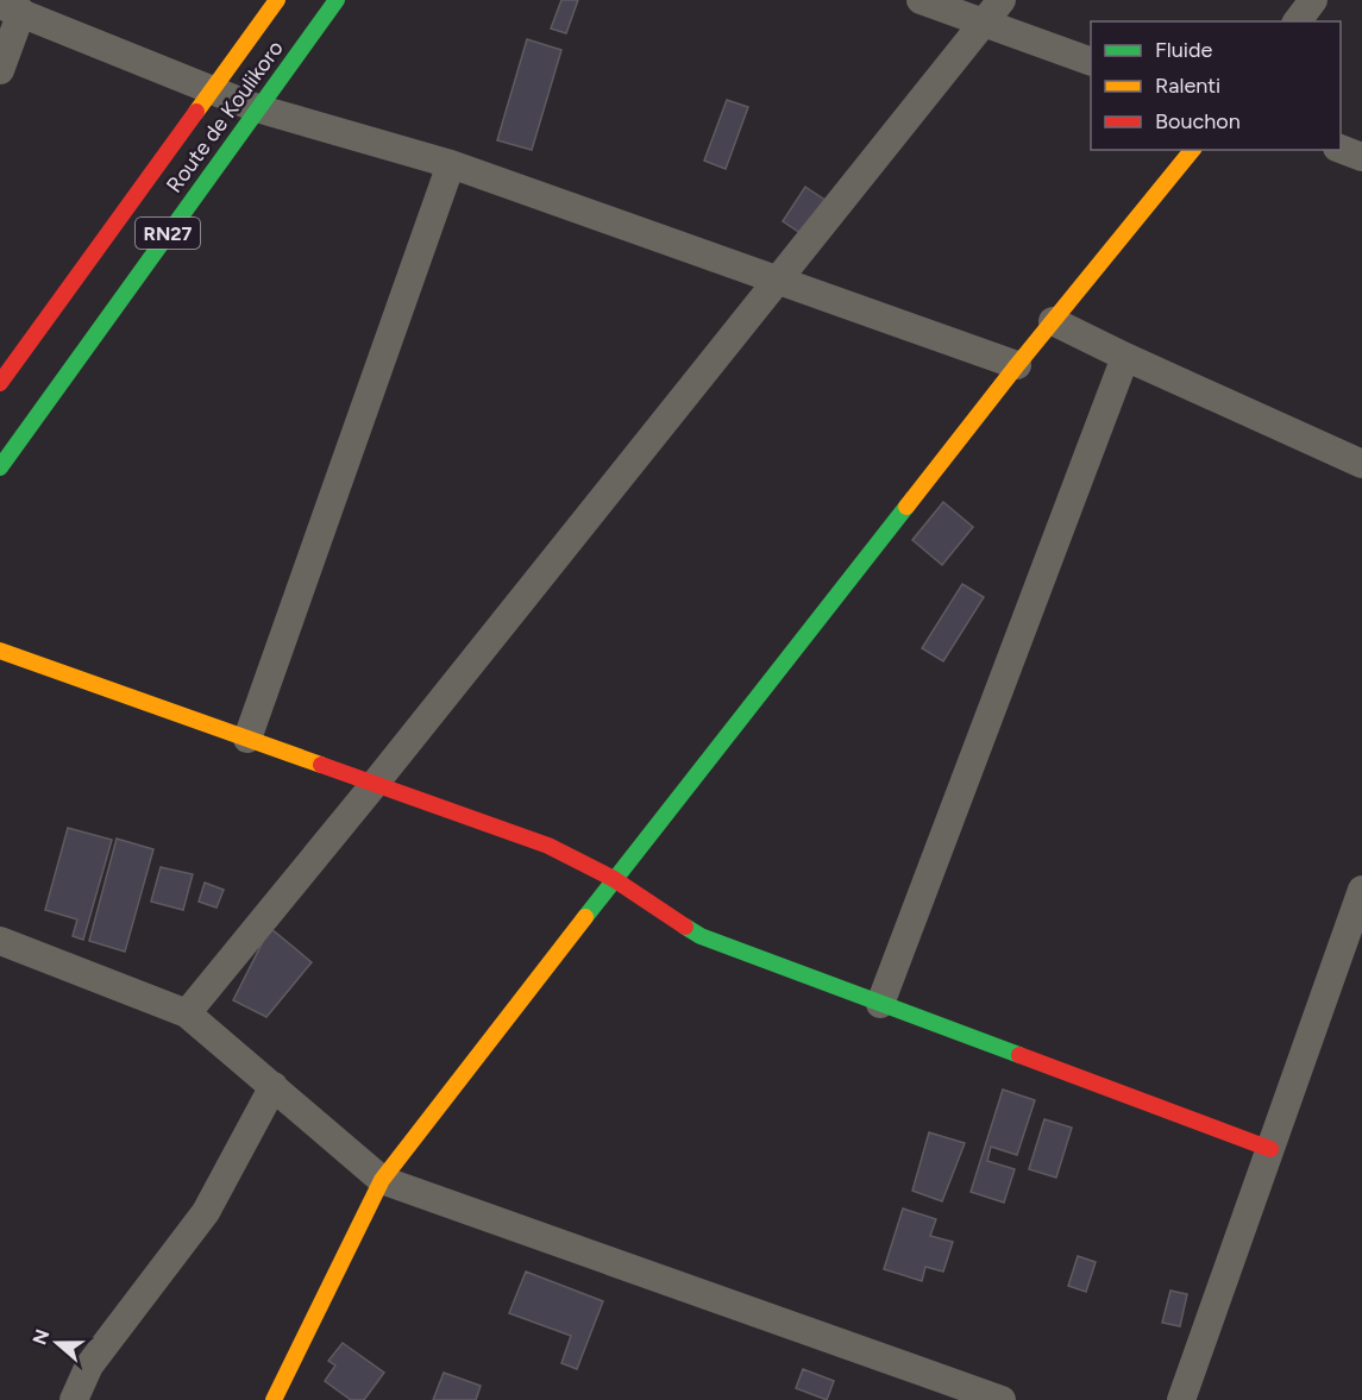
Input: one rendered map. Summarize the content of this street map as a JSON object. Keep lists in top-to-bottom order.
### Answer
{
  "streets": {
    "street": ["Route de Koulikoro", "RN27"]
  },
  "legend": ["Fluide", "Ralenti", "Bouchon"],
  "north": "left"
}
